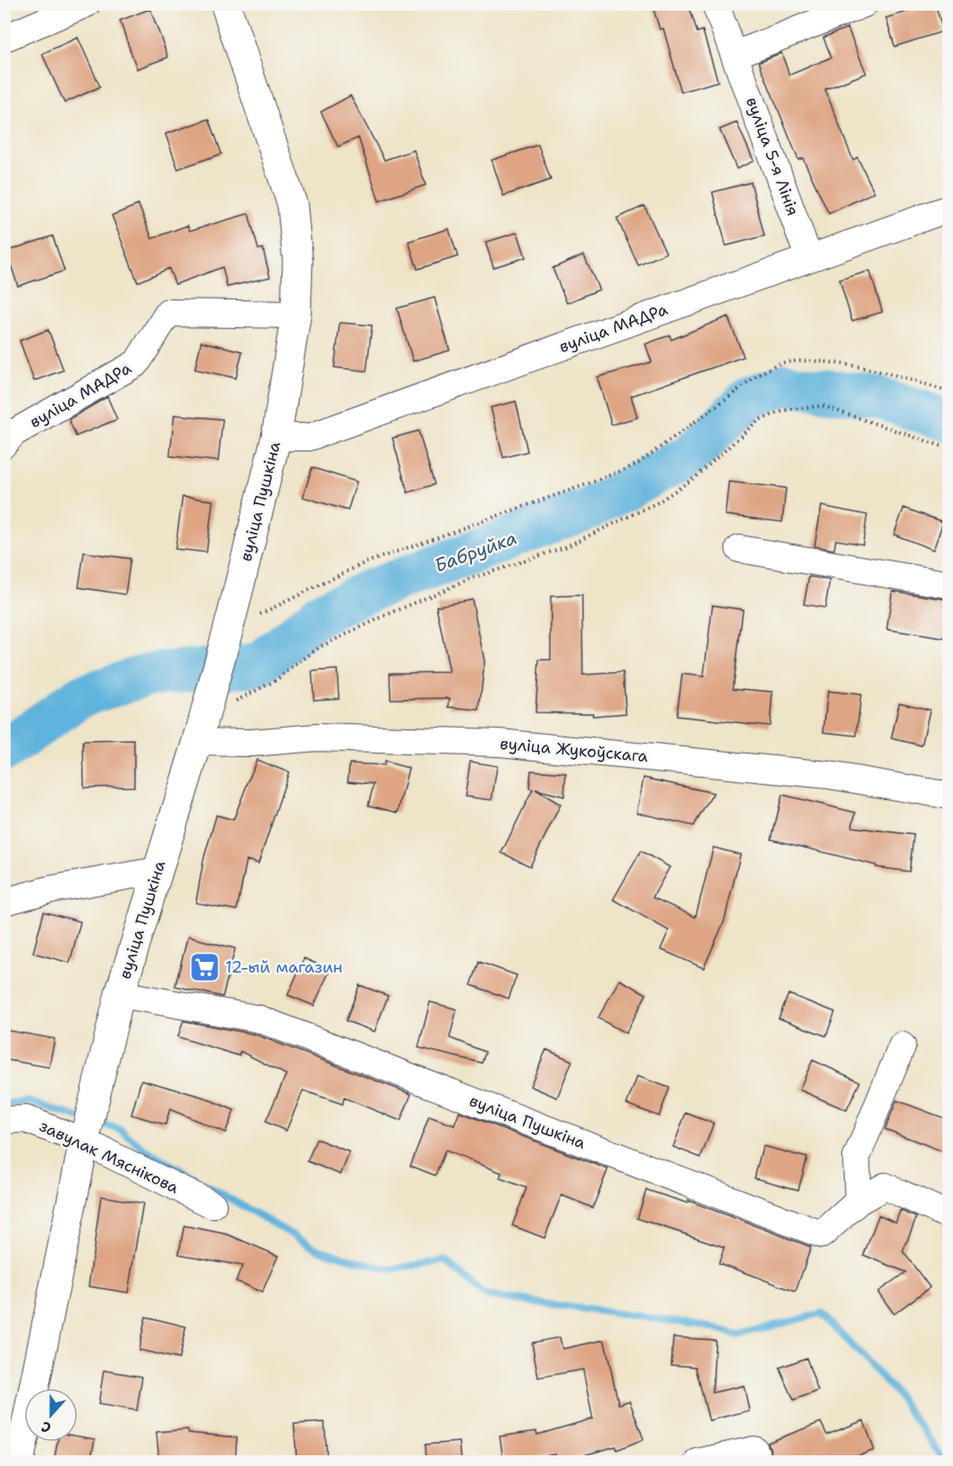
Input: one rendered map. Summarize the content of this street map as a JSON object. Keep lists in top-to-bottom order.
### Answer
{
  "streets": {
    "main road": ["вуліца Пушкіна"],
    "street": [
      "вуліца 5-я Лінія",
      "вуліца МАДРа",
      "вуліца Жукоўскага",
      "завулак Мяснікова"
    ]
  },
  "crossings": [
    ["вуліца 5-я Лінія", "вуліца МАДРа"],
    ["вуліца МАДРа", "вуліца Пушкіна"],
    ["вуліца Пушкіна", "вуліца Жукоўскага"],
    ["вуліца Пушкіна", "завулак Мяснікова"]
  ],
  "water": ["Бабруйка"],
  "places": {
    "supermarket": ["12-ый магазин"]
  },
  "north": "bottom"
}
